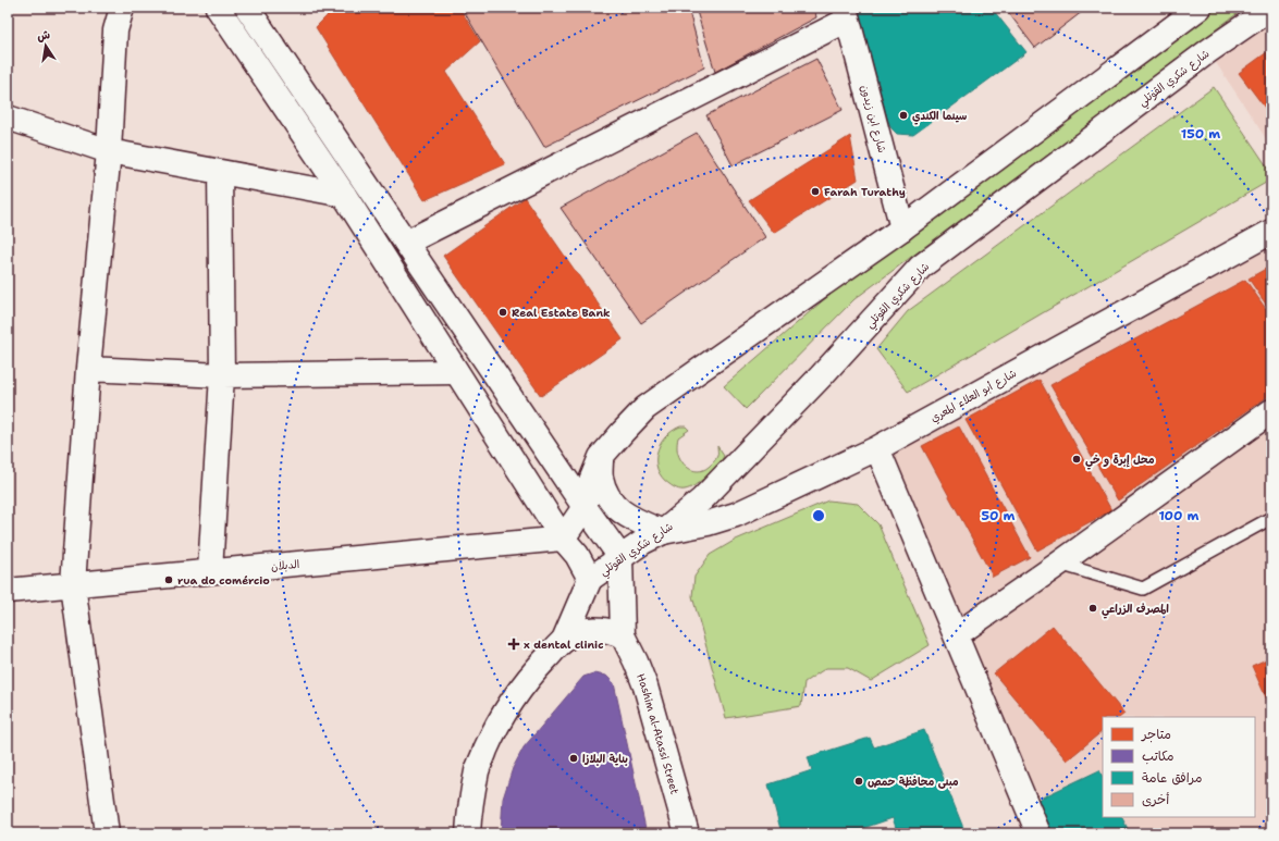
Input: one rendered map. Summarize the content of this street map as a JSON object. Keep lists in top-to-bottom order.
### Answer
{
  "streets": {
    "street": [
      "شارع شكري القوتلي",
      "شارع ابن زيدون",
      "شارع أبو العلاء المعري",
      "الدبلان",
      "Hashim al-Atassi Street"
    ]
  },
  "crossings": [
    ["شارع شكري القوتلي", "شارع أبو العلاء المعري"]
  ],
  "places": {
    "other": [
      "سينما الكندي",
      "Farah Turathy",
      "Real Estate Bank",
      "محل إبرة و خي",
      "rua do comércio",
      "المصرف الزراعي",
      "بناية البلازا",
      "مبنى محافظة حمص"
    ],
    "health": ["x dental clinic"]
  },
  "legend": [
    "متاجر",
    "مكاتب",
    "مرافق عامة",
    "أخرى"
  ],
  "north": "top",
  "rings": ["150 m", "50 m", "100 m"]
}
